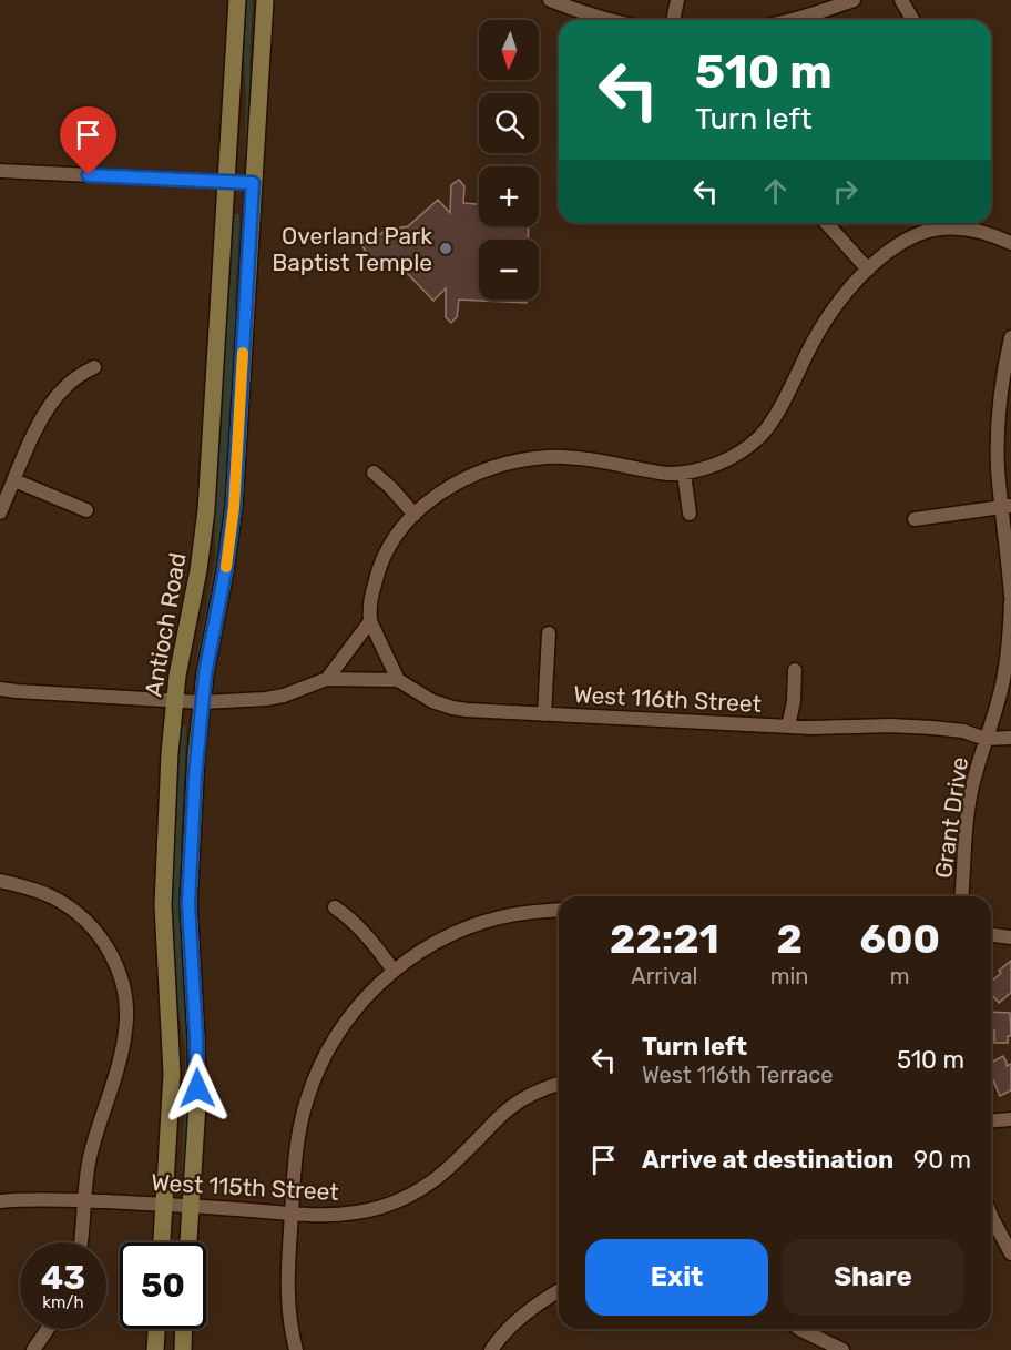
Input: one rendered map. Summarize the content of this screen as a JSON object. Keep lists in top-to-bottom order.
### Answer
{
  "streets": {
    "main road": ["Antioch Road"],
    "street": ["West 116th Street", "Grant Drive", "West 115th Street"]
  },
  "crossings": [
    ["Antioch Road", "West 115th Street"],
    ["West 116th Street", "Grant Drive"]
  ],
  "places": ["Overland Park Baptist Temple"],
  "north": "bottom",
  "page": {
    "map_buttons": ["+", "−"],
    "turn": ["510 m", "Turn left"],
    "eta": [
      "22:21",
      "Arrival",
      "2",
      "min",
      "600",
      "m"
    ],
    "list": [
      {
        "name": "Turn left",
        "note": "West 116th Terrace",
        "value": "510 m"
      },
      {
        "name": "Arrive at destination",
        "value": "90 m"
      }
    ],
    "buttons": ["Exit", "Share"],
    "speed": "43 km/h",
    "limit": "50"
  }
}
